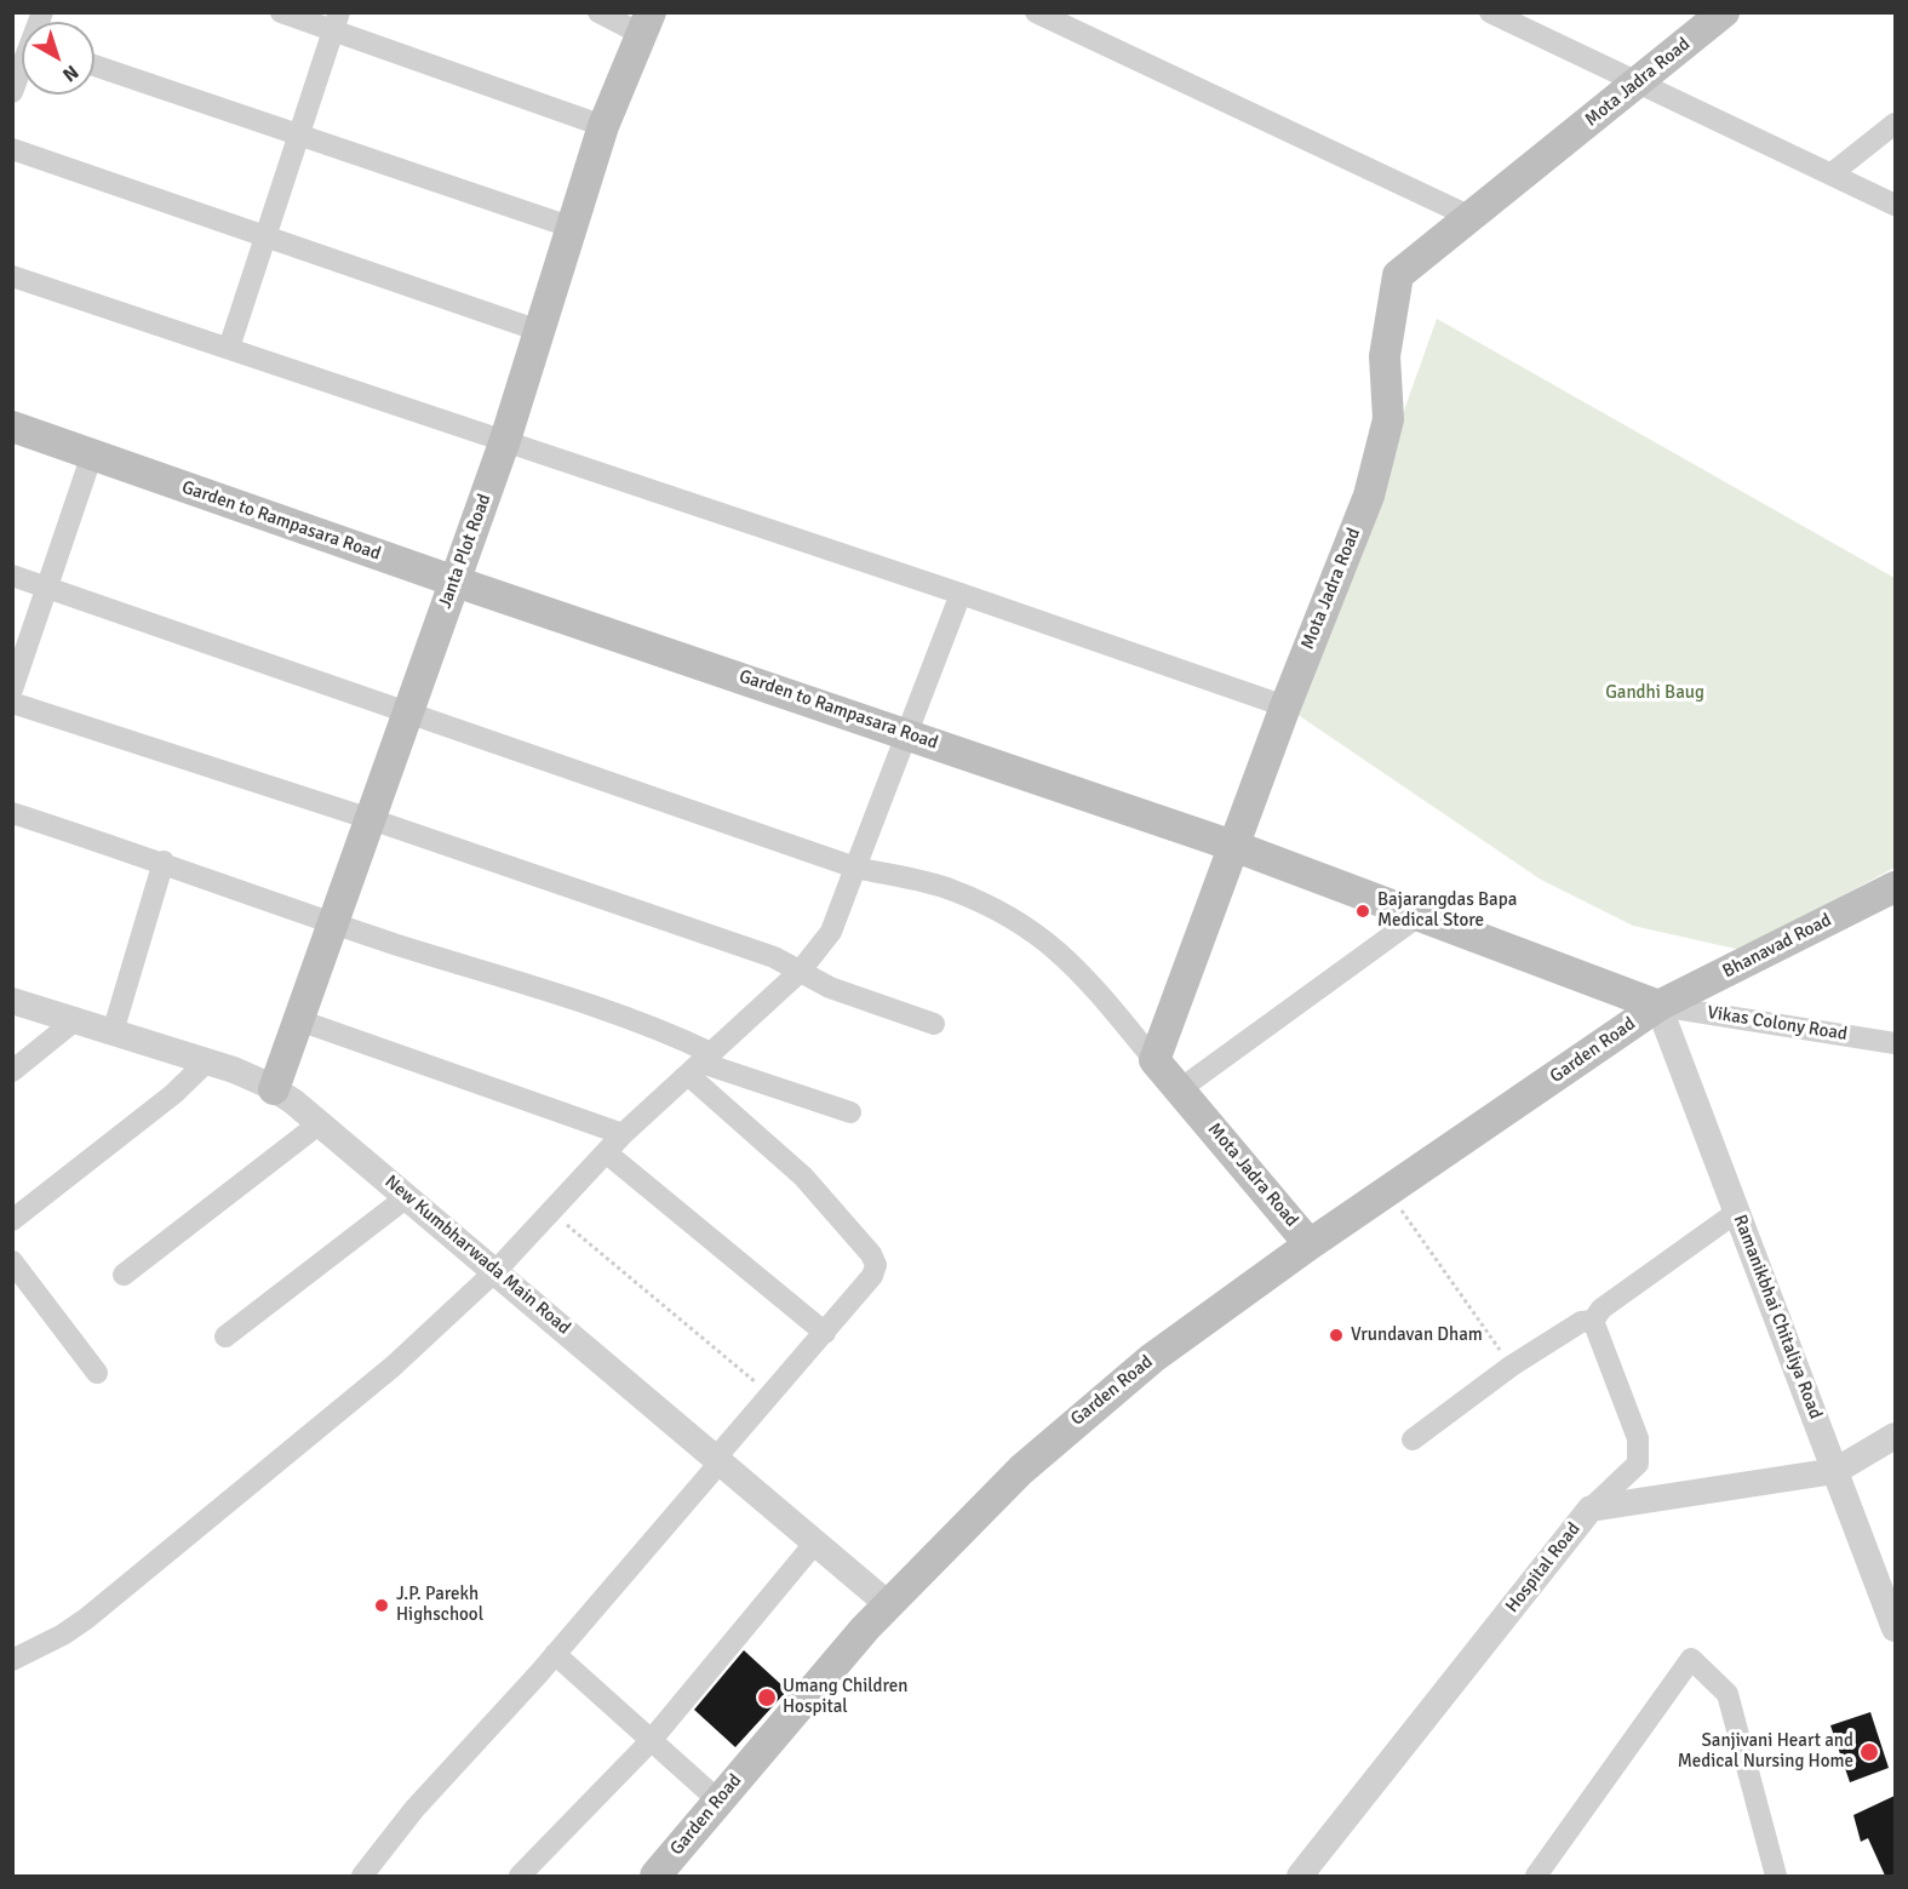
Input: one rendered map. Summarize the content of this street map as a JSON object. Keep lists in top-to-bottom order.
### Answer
{
  "streets": {
    "main road": [
      "Mota Jadra Road",
      "Garden to Rampasara Road",
      "Janta Plot Road",
      "Bhanavad Road",
      "Garden Road"
    ],
    "street": [
      "Vikas Colony Road",
      "New Kumbharwada Main Road",
      "Ramanikbhai Chitaliya Road",
      "Hospital Road"
    ]
  },
  "crossings": [
    ["Mota Jadra Road", "Garden to Rampasara Road"],
    ["Mota Jadra Road", "Garden Road"],
    ["Garden to Rampasara Road", "Janta Plot Road"],
    ["Garden to Rampasara Road", "Bhanavad Road"],
    ["Garden to Rampasara Road", "Vikas Colony Road"],
    ["Garden to Rampasara Road", "Garden Road"],
    ["Garden to Rampasara Road", "Ramanikbhai Chitaliya Road"],
    ["Janta Plot Road", "New Kumbharwada Main Road"],
    ["Bhanavad Road", "Vikas Colony Road"],
    ["Bhanavad Road", "Garden Road"],
    ["Bhanavad Road", "Ramanikbhai Chitaliya Road"],
    ["Vikas Colony Road", "Garden Road"],
    ["Vikas Colony Road", "Ramanikbhai Chitaliya Road"],
    ["Garden Road", "New Kumbharwada Main Road"],
    ["Garden Road", "Ramanikbhai Chitaliya Road"],
    ["Ramanikbhai Chitaliya Road", "Hospital Road"]
  ],
  "parks": ["Gandhi Baug"],
  "places": [
    "Bajarangdas Bapa Medical Store",
    "Vrundavan Dham",
    "J.P. Parekh Highschool",
    "Umang Children Hospital",
    "Sanjivani Heart and Medical Nursing Home"
  ],
  "north": "bottom right"
}
